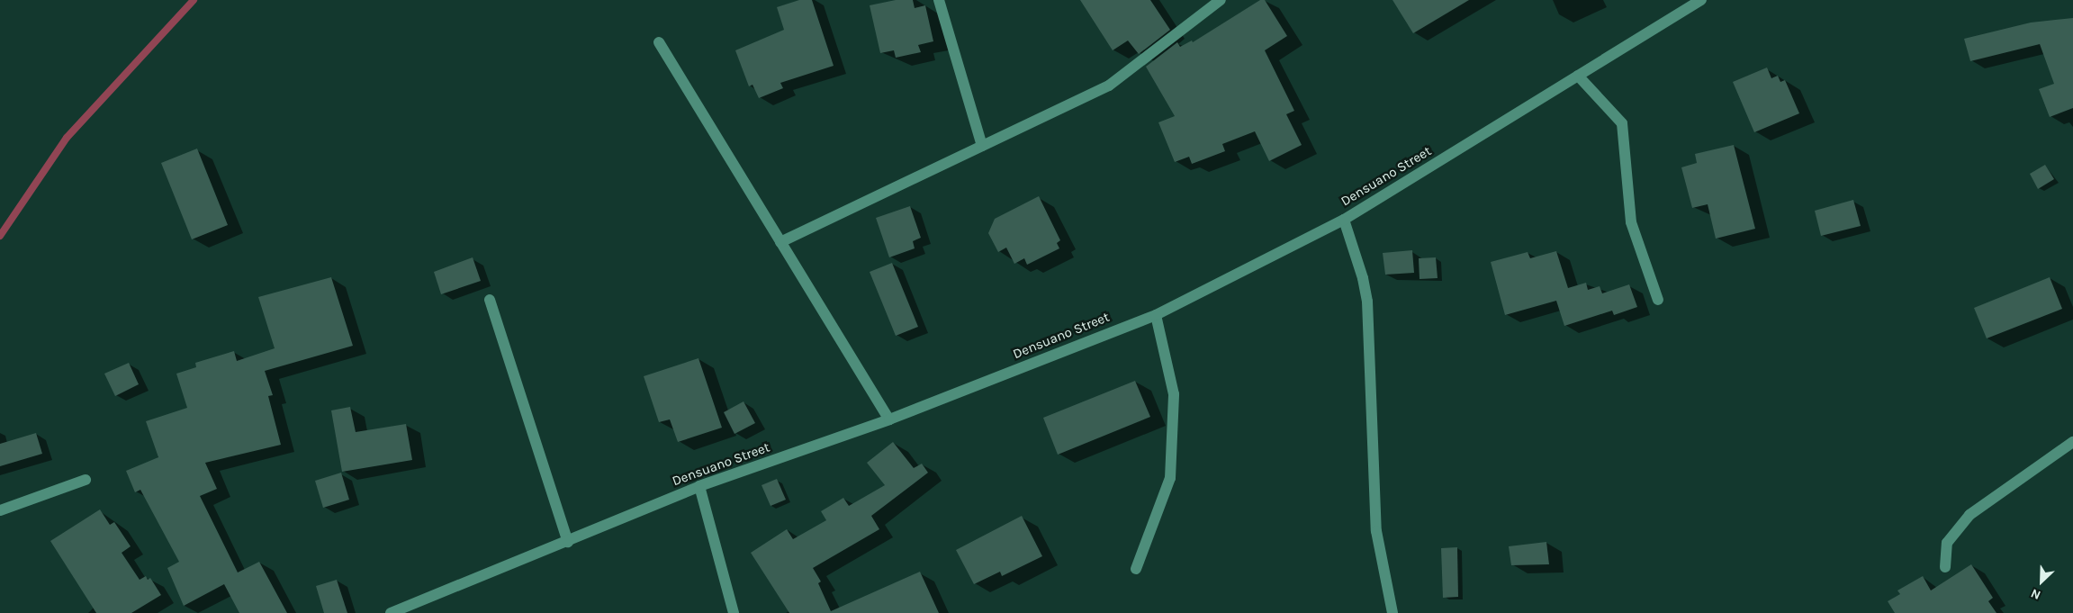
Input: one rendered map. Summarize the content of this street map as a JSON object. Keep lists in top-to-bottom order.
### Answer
{
  "streets": {
    "street": ["Densuano Street"]
  },
  "north": "bottom left"
}
